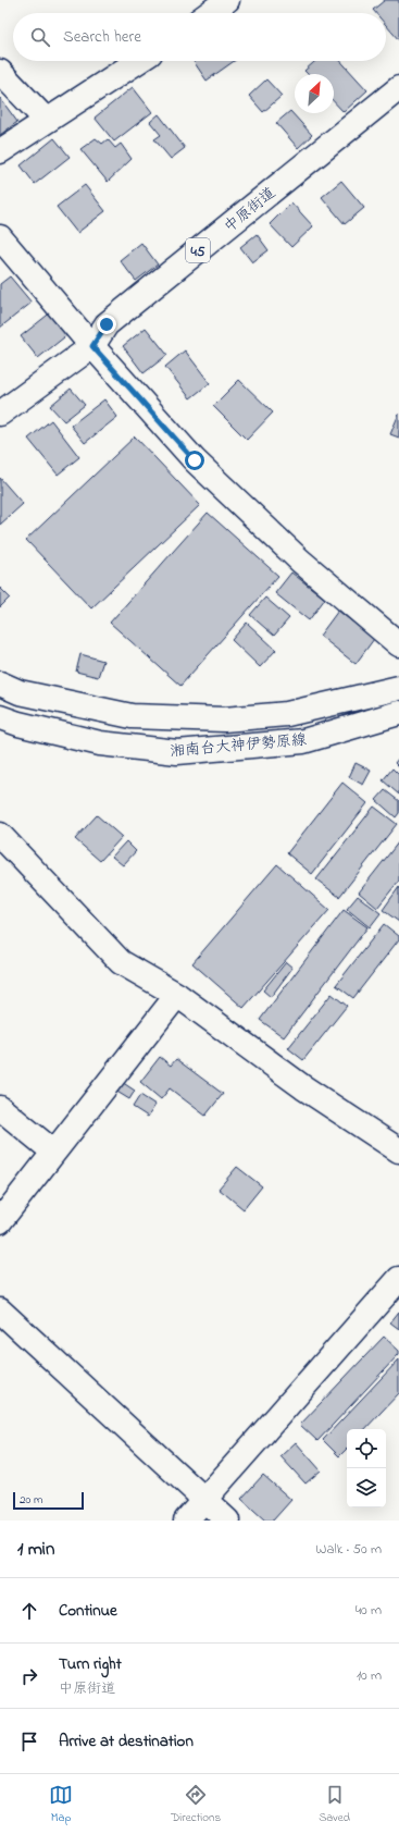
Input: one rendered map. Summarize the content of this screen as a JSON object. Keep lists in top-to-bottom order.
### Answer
{
  "streets": {
    "street": ["中原街道", "45", "湘南台大神伊勢原線"]
  },
  "scale_bar": "20 m",
  "north": "top right",
  "page": {
    "search": "Search here",
    "scale": "20 m",
    "heading": ["1 min", "Walk · 50 m"],
    "list": [
      ["Continue", "40 m"],
      ["Turn right", "中原街道", "10 m"],
      "Arrive at destination"
    ],
    "nav": ["Map", "Directions", "Saved"]
  }
}
